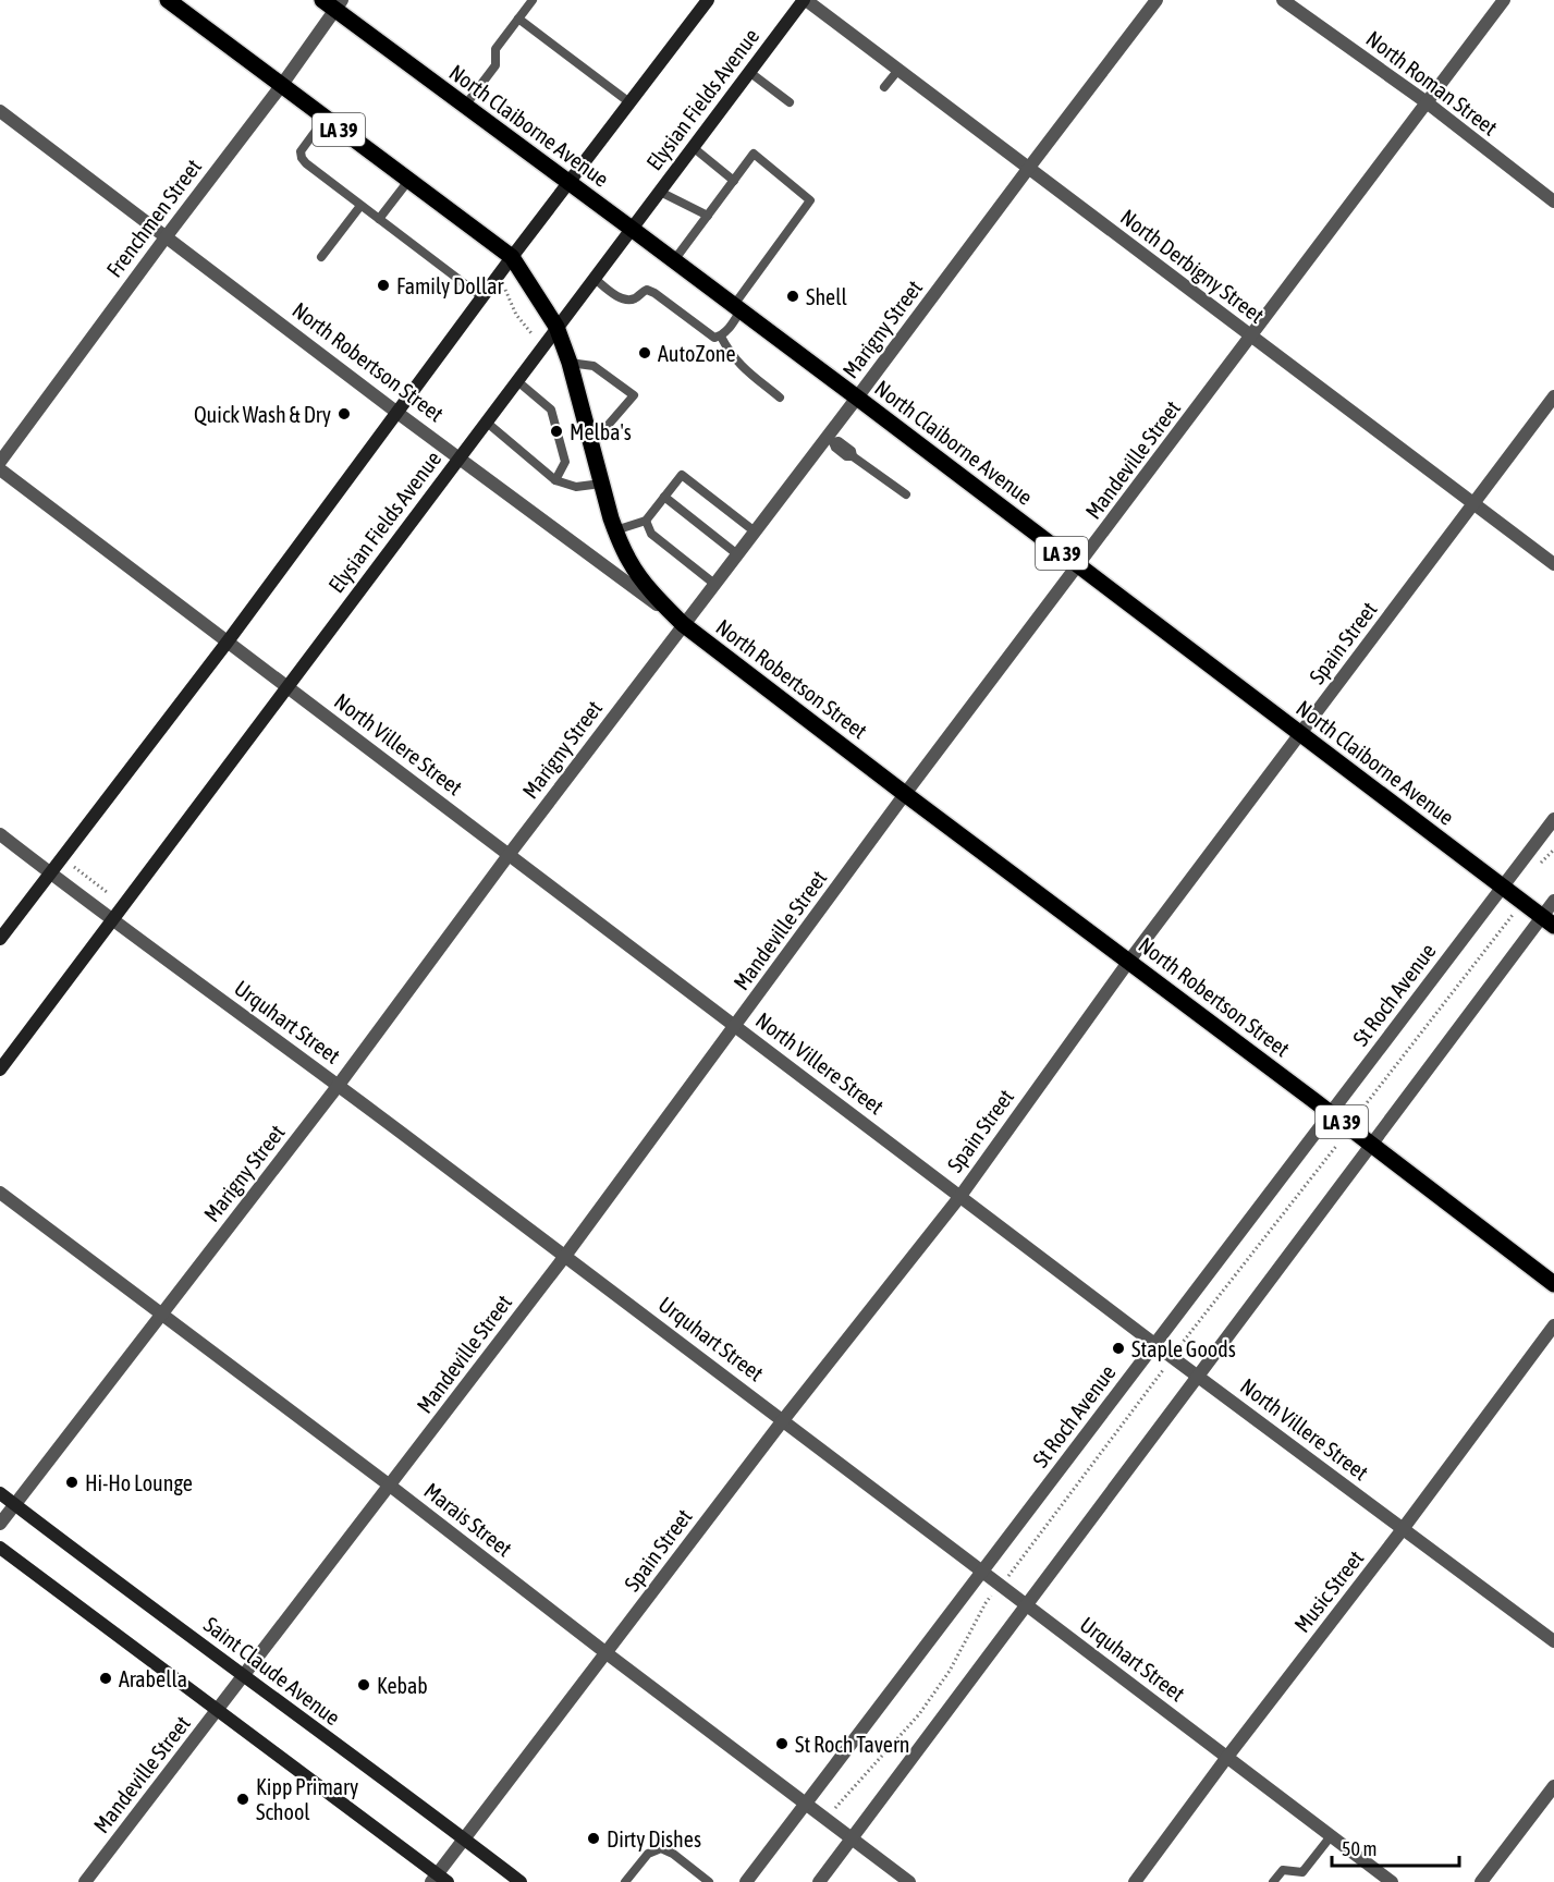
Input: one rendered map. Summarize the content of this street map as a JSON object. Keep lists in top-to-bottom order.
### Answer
{
  "streets": {
    "main road": [
      "Elysian Fields Avenue",
      "North Claiborne Avenue",
      "LA 39",
      "North Robertson Street",
      "Saint Claude Avenue"
    ],
    "street": [
      "North Roman Street",
      "Frenchmen Street",
      "North Derbigny Street",
      "Marigny Street",
      "Mandeville Street",
      "Spain Street",
      "North Villere Street",
      "St Roch Avenue",
      "Urquhart Street",
      "Marais Street",
      "Music Street"
    ]
  },
  "crossings": [
    ["North Roman Street", "Mandeville Street"],
    ["Elysian Fields Avenue", "North Claiborne Avenue"],
    ["Elysian Fields Avenue", "LA 39"],
    ["Elysian Fields Avenue", "North Derbigny Street"],
    ["Elysian Fields Avenue", "North Robertson Street"],
    ["Elysian Fields Avenue", "North Villere Street"],
    ["Elysian Fields Avenue", "Urquhart Street"],
    ["North Claiborne Avenue", "Frenchmen Street"],
    ["North Claiborne Avenue", "Marigny Street"],
    ["North Claiborne Avenue", "Mandeville Street"],
    ["North Claiborne Avenue", "Spain Street"],
    ["North Claiborne Avenue", "St Roch Avenue"],
    ["LA 39", "Frenchmen Street"],
    ["LA 39", "Marigny Street"],
    ["LA 39", "North Robertson Street"],
    ["Frenchmen Street", "North Robertson Street"],
    ["North Derbigny Street", "Marigny Street"],
    ["North Derbigny Street", "Mandeville Street"],
    ["North Derbigny Street", "Spain Street"],
    ["Marigny Street", "North Robertson Street"],
    ["Marigny Street", "North Villere Street"],
    ["Marigny Street", "Urquhart Street"],
    ["Marigny Street", "Marais Street"],
    ["Marigny Street", "Saint Claude Avenue"],
    ["North Robertson Street", "Mandeville Street"],
    ["North Robertson Street", "Spain Street"],
    ["North Robertson Street", "St Roch Avenue"],
    ["Mandeville Street", "North Villere Street"],
    ["Mandeville Street", "Urquhart Street"],
    ["Mandeville Street", "Marais Street"],
    ["Mandeville Street", "Saint Claude Avenue"],
    ["Spain Street", "North Villere Street"],
    ["Spain Street", "Urquhart Street"],
    ["Spain Street", "Marais Street"],
    ["Spain Street", "Saint Claude Avenue"],
    ["North Villere Street", "St Roch Avenue"],
    ["North Villere Street", "Music Street"],
    ["St Roch Avenue", "Urquhart Street"],
    ["St Roch Avenue", "Marais Street"],
    ["Urquhart Street", "Music Street"]
  ],
  "places": [
    "Family Dollar",
    "Shell",
    "AutoZone",
    "Quick Wash & Dry",
    "Melba's",
    "Staple Goods",
    "Hi-Ho Lounge",
    "Arabella",
    "Kebab",
    "St Roch Tavern",
    "Kipp Primary School",
    "Dirty Dishes"
  ],
  "scale_bar": "50 m"
}
